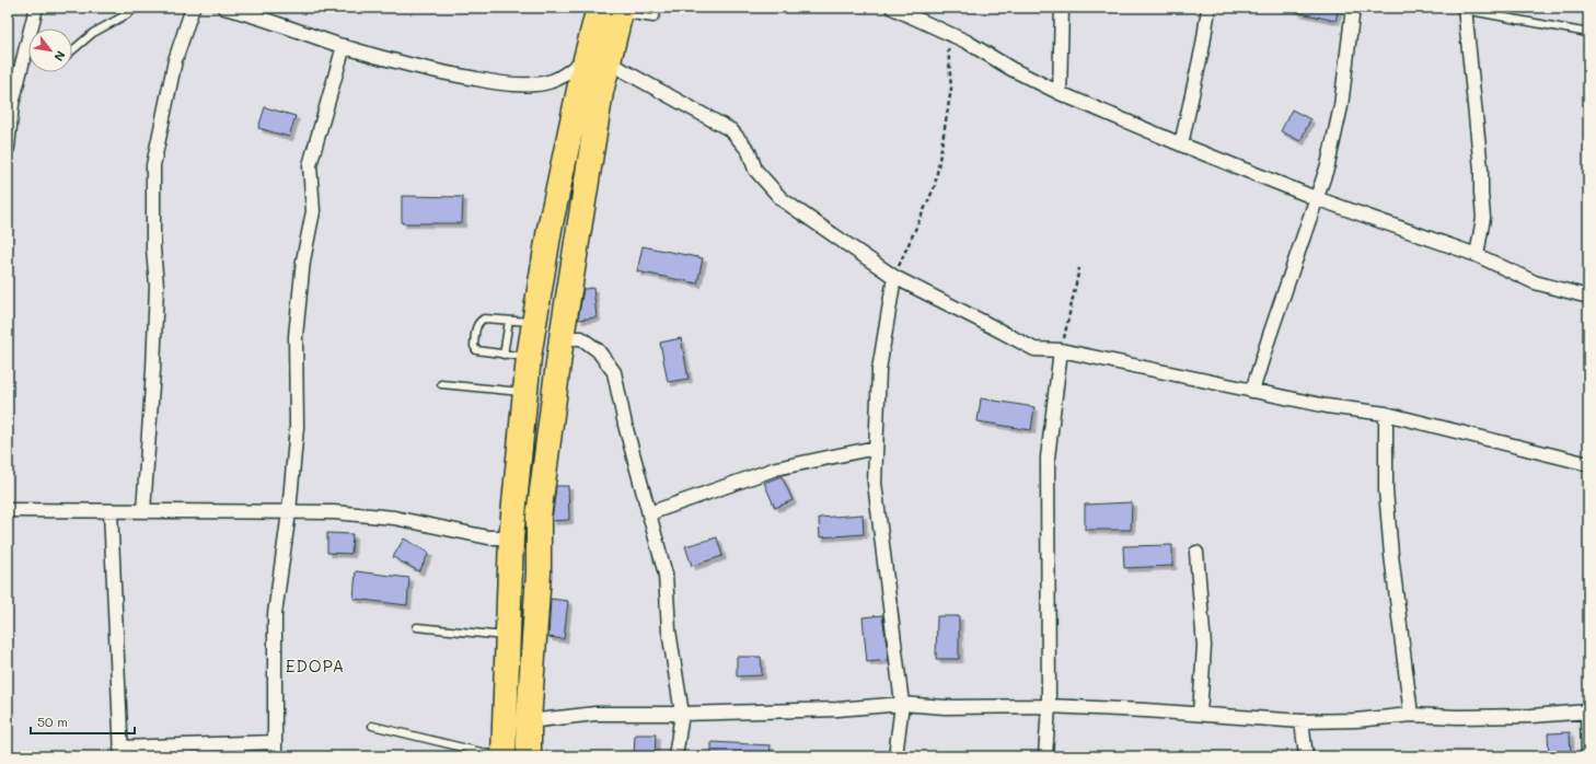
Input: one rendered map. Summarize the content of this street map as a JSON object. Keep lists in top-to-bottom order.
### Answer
{
  "districts": ["EDOPA"],
  "scale_bar": "50 m",
  "north": "bottom right"
}
